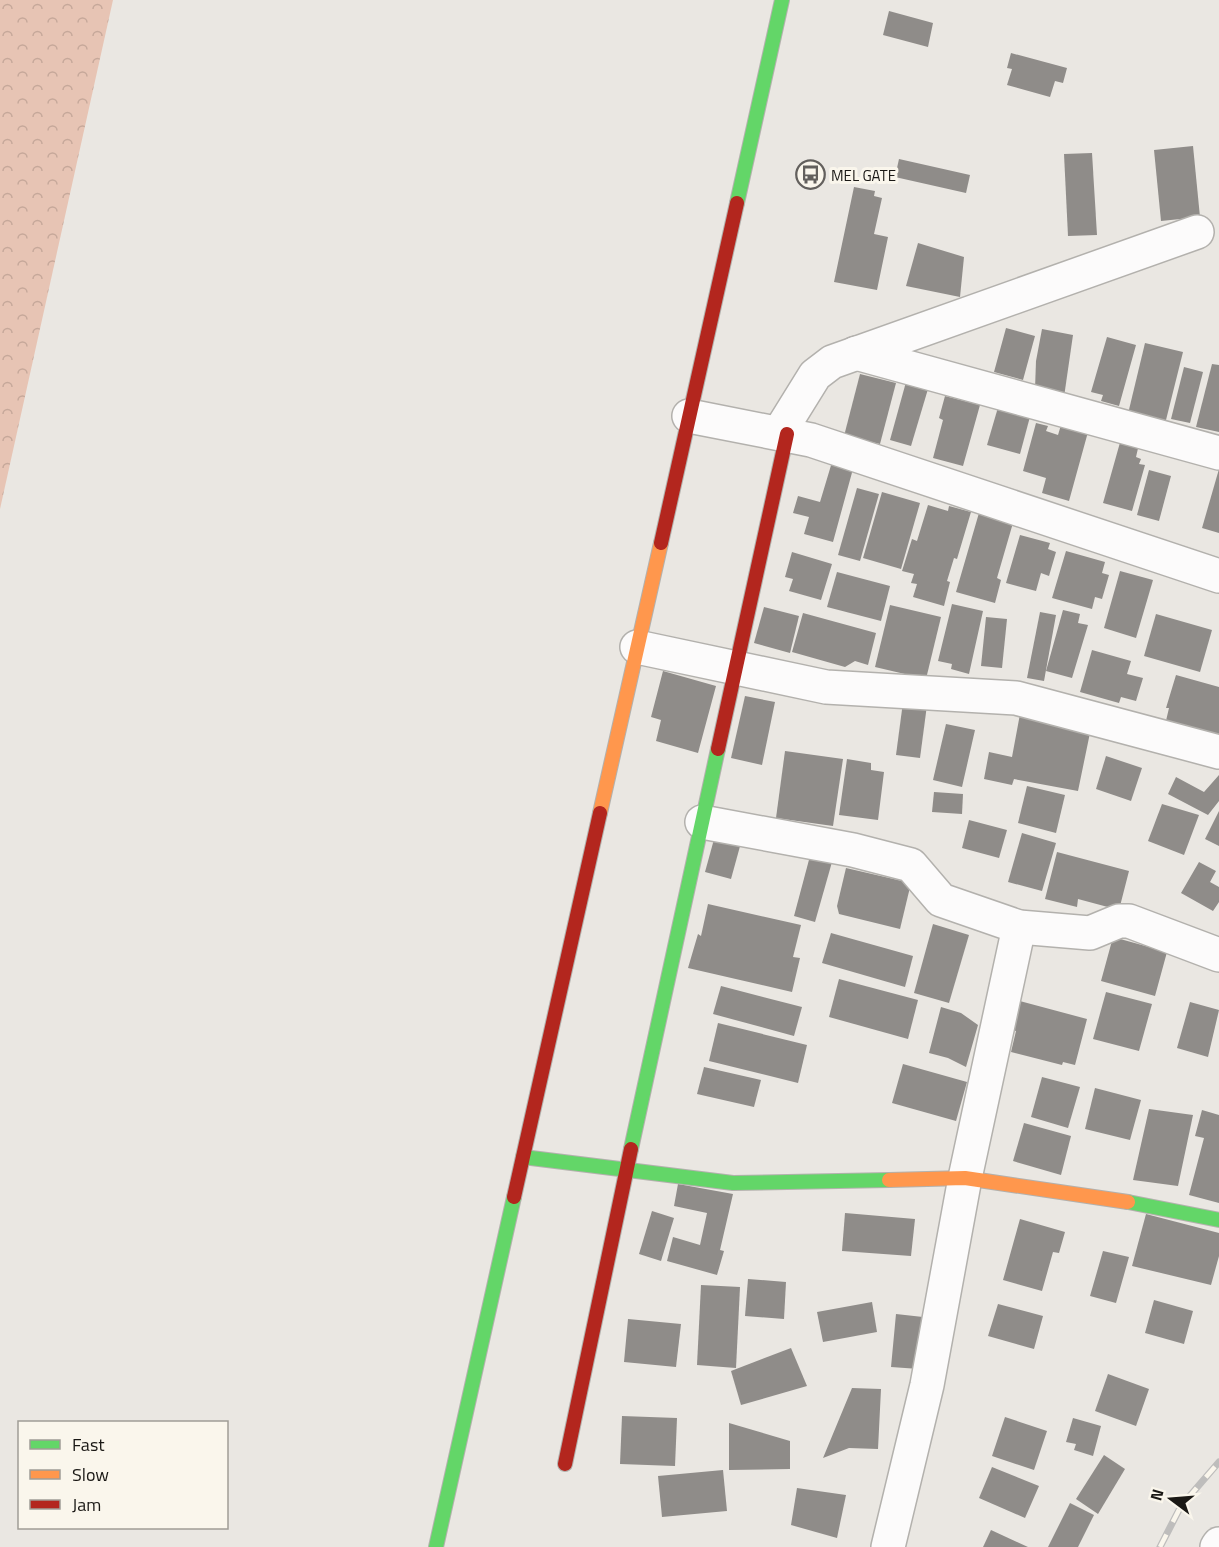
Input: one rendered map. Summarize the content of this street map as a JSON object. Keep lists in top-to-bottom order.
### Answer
{
  "places": {
    "bus stop": ["MEL GATE"]
  },
  "legend": ["Fast", "Slow", "Jam"],
  "north": "left"
}
